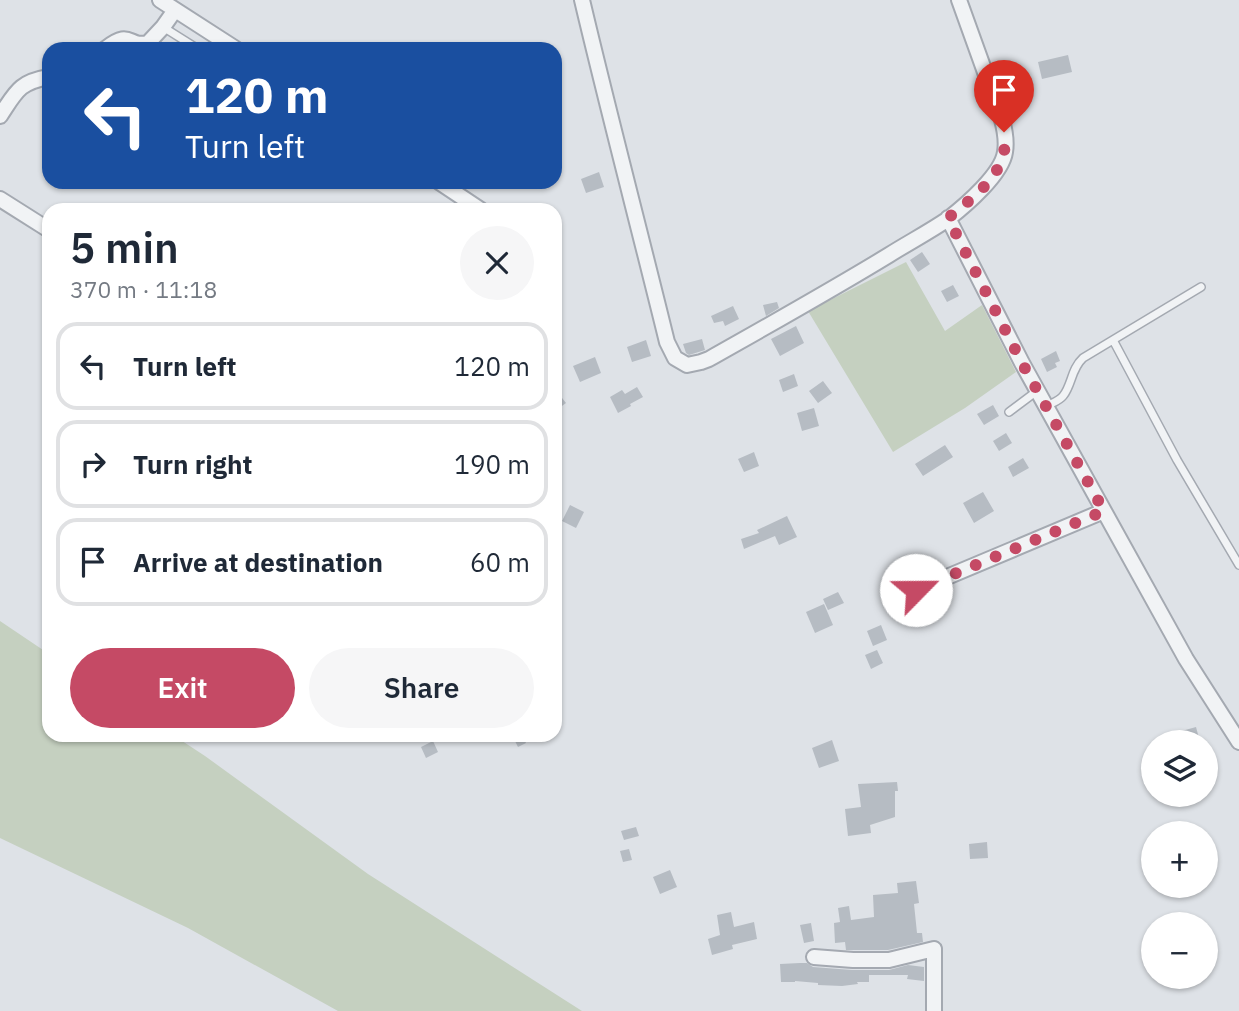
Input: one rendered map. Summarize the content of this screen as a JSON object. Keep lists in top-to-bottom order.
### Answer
{
  "page": {
    "turn": ["120 m", "Turn left"],
    "heading": ["5 min", "370 m · 11:18"],
    "list": [
      {
        "name": "Turn left",
        "value": "120 m"
      },
      {
        "name": "Turn right",
        "value": "190 m"
      },
      {
        "name": "Arrive at destination",
        "value": "60 m"
      }
    ],
    "buttons": ["Exit", "Share"],
    "map_buttons": ["+", "−"]
  }
}
